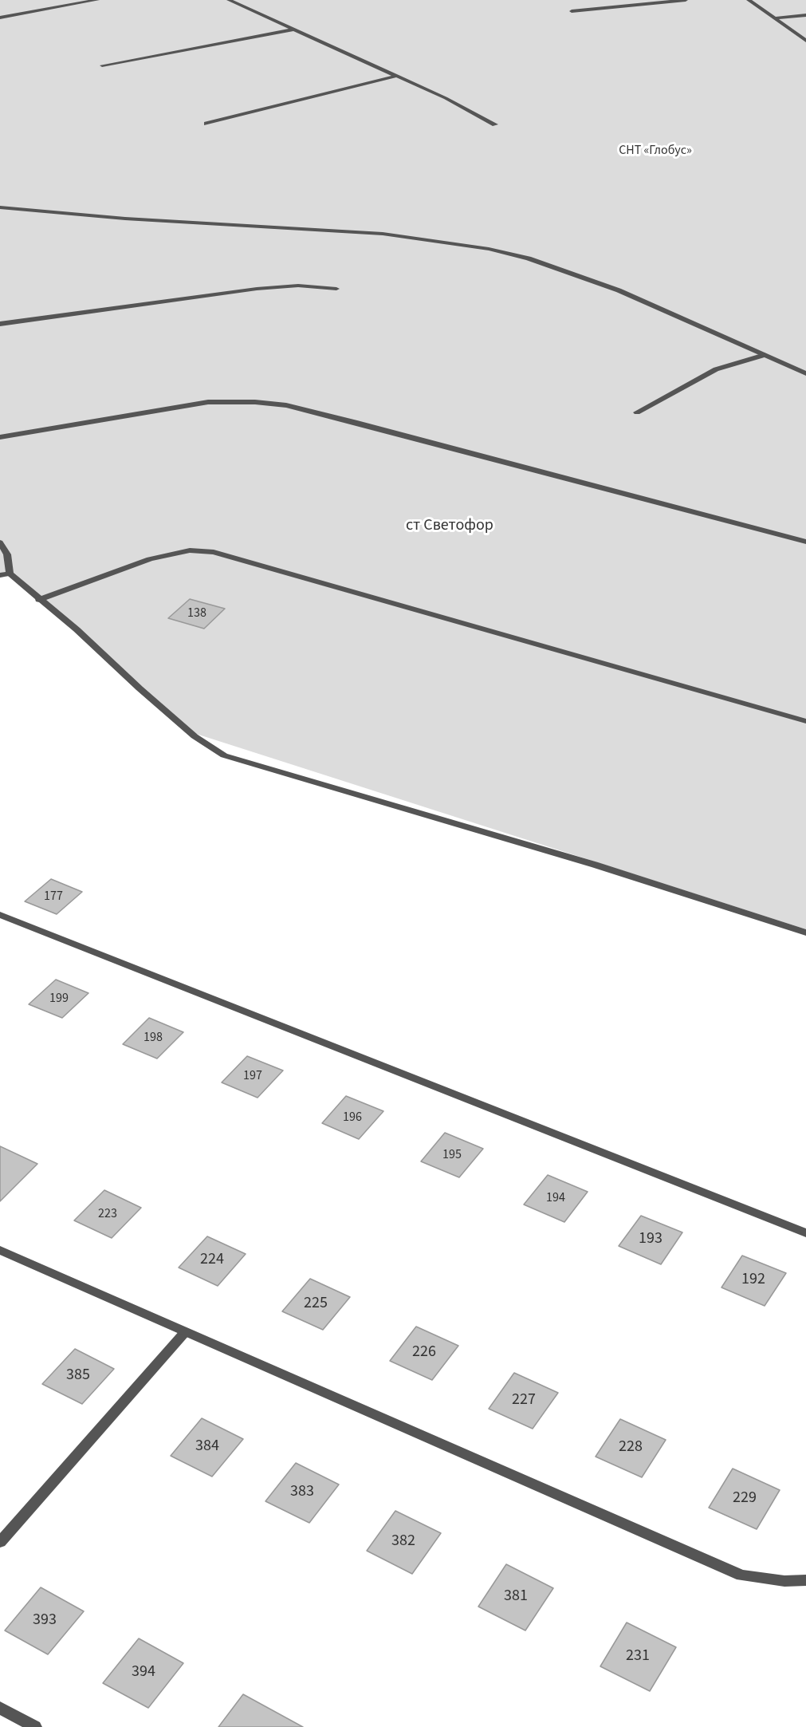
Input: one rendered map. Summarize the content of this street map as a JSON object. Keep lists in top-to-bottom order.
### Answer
{
  "parks": ["СНТ «Глобус»", "ст Светофор"],
  "house_numbers": [
    "138",
    "177",
    "199",
    "198",
    "197",
    "196",
    "195",
    "194",
    "223",
    "193",
    "224",
    "192",
    "225",
    "226",
    "385",
    "227",
    "384",
    "228",
    "383",
    "229",
    "382",
    "381",
    "393",
    "231",
    "394"
  ]
}
